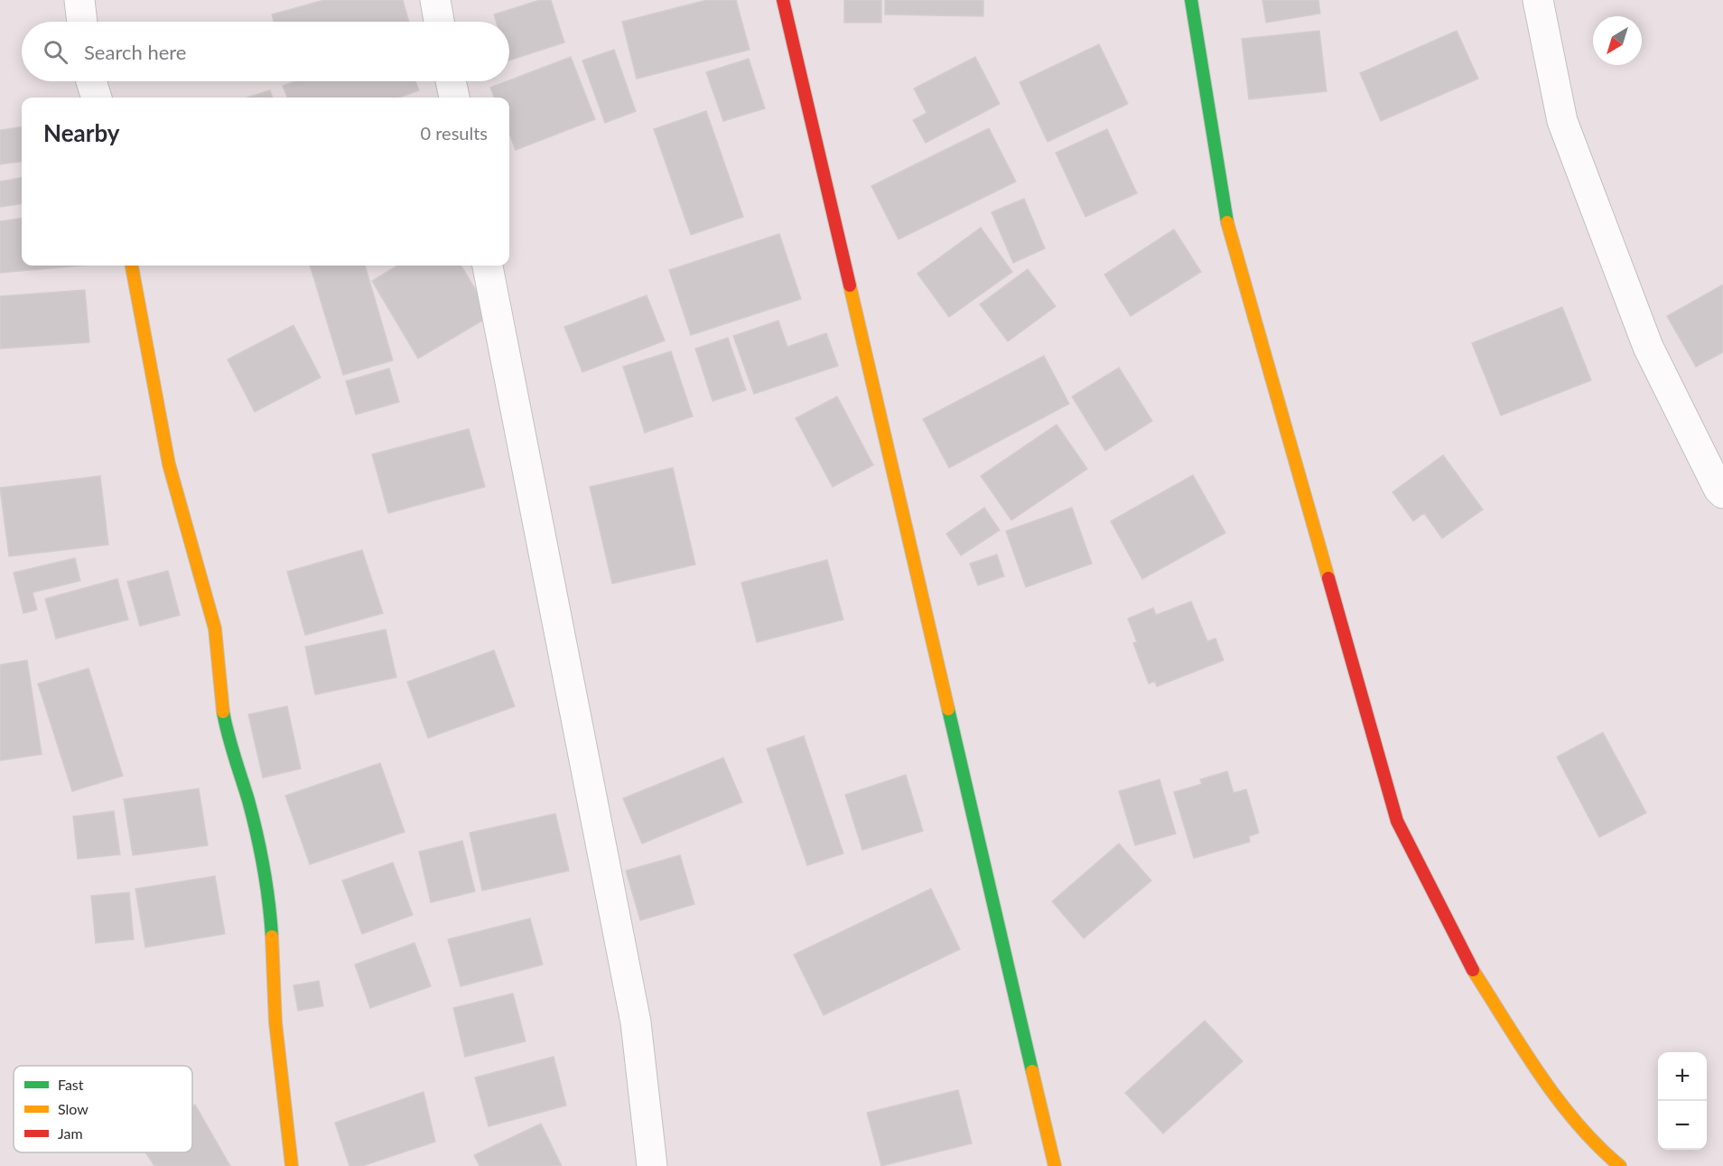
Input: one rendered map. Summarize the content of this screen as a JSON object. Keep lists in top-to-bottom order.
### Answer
{
  "legend": ["Fast", "Slow", "Jam"],
  "north": "bottom left",
  "page": {
    "search": "Search here",
    "heading": ["Nearby", "0 results"],
    "map_buttons": ["+", "−"]
  }
}
